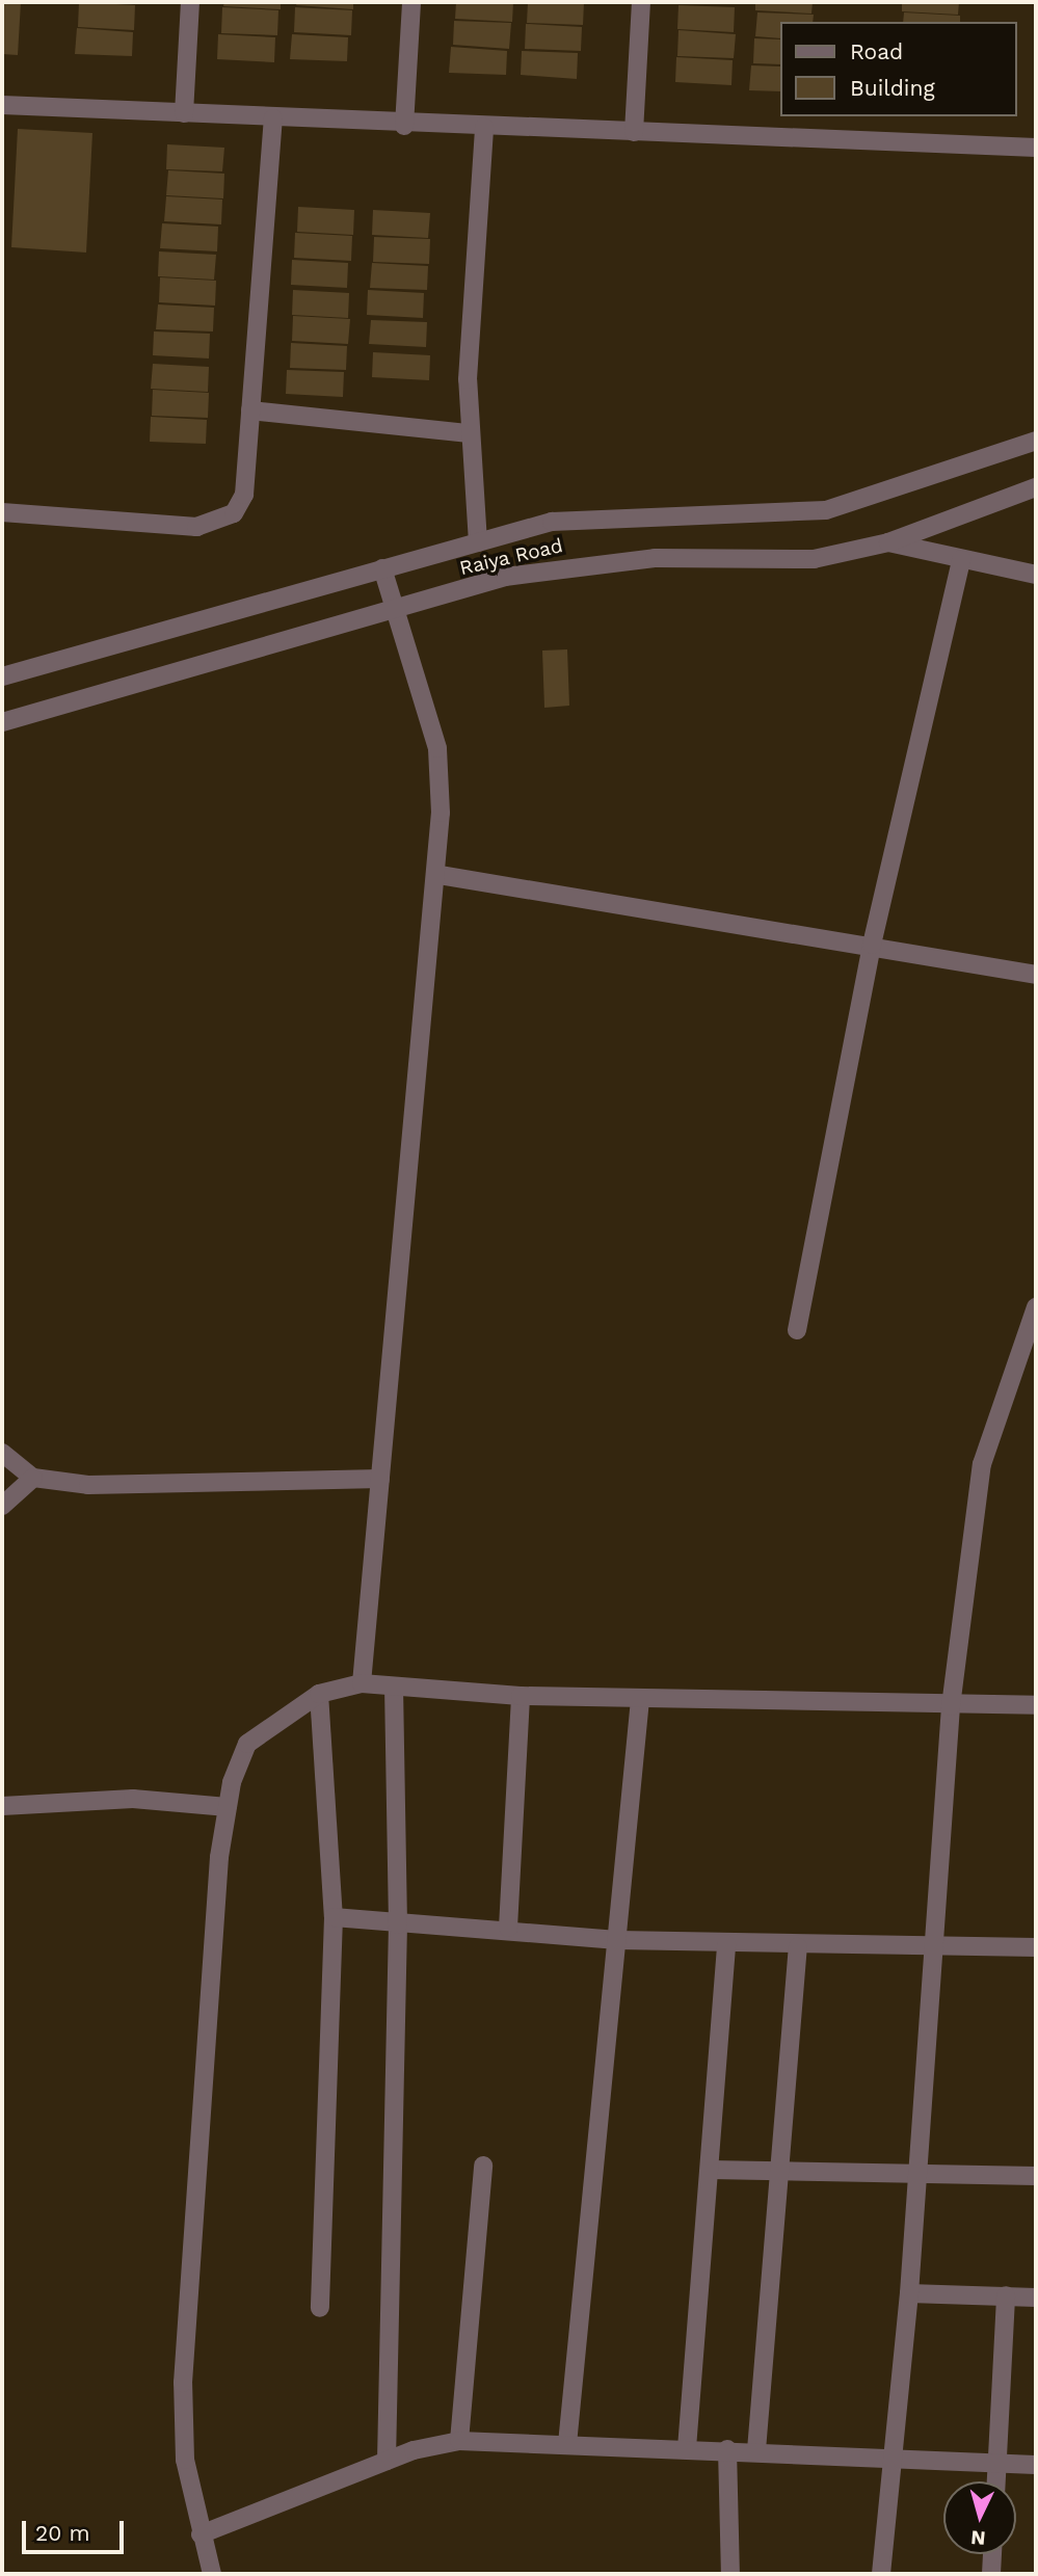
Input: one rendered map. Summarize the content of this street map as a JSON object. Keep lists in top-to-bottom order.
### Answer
{
  "streets": {
    "street": ["Raiya Road"]
  },
  "legend": ["Road", "Building"],
  "scale_bar": "20 m",
  "north": "bottom"
}
